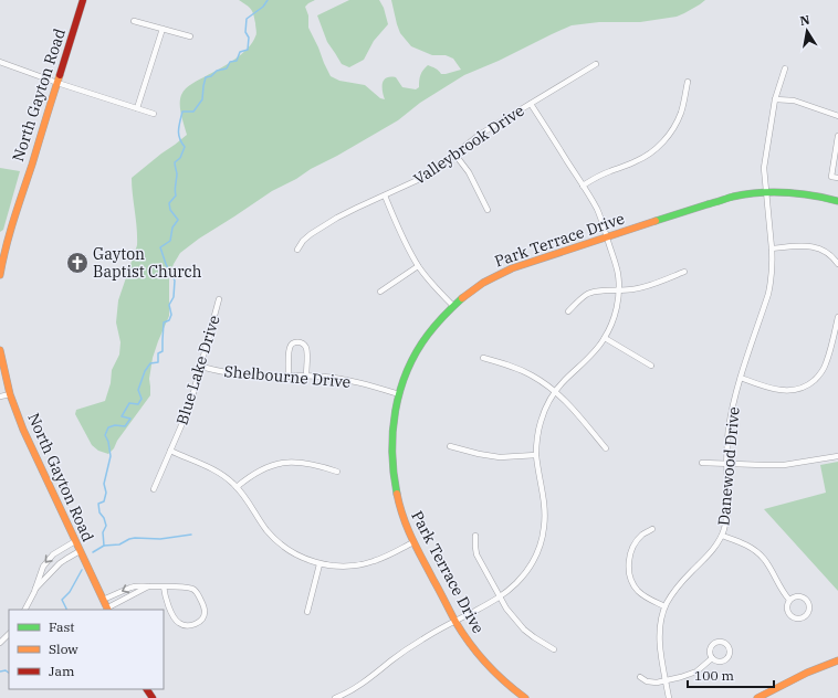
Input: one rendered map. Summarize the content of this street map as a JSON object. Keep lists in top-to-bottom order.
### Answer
{
  "streets": {
    "street": [
      "North Gayton Road",
      "Valleybrook Drive",
      "Park Terrace Drive",
      "Blue Lake Drive",
      "Shelbourne Drive",
      "Danewood Drive"
    ]
  },
  "crossings": [
    ["Park Terrace Drive", "Shelbourne Drive"],
    ["Park Terrace Drive", "Danewood Drive"],
    ["Blue Lake Drive", "Shelbourne Drive"]
  ],
  "places": {
    "church": ["Gayton Baptist Church"]
  },
  "legend": ["Fast", "Slow", "Jam"],
  "scale_bar": "100 m",
  "north": "top"
}
